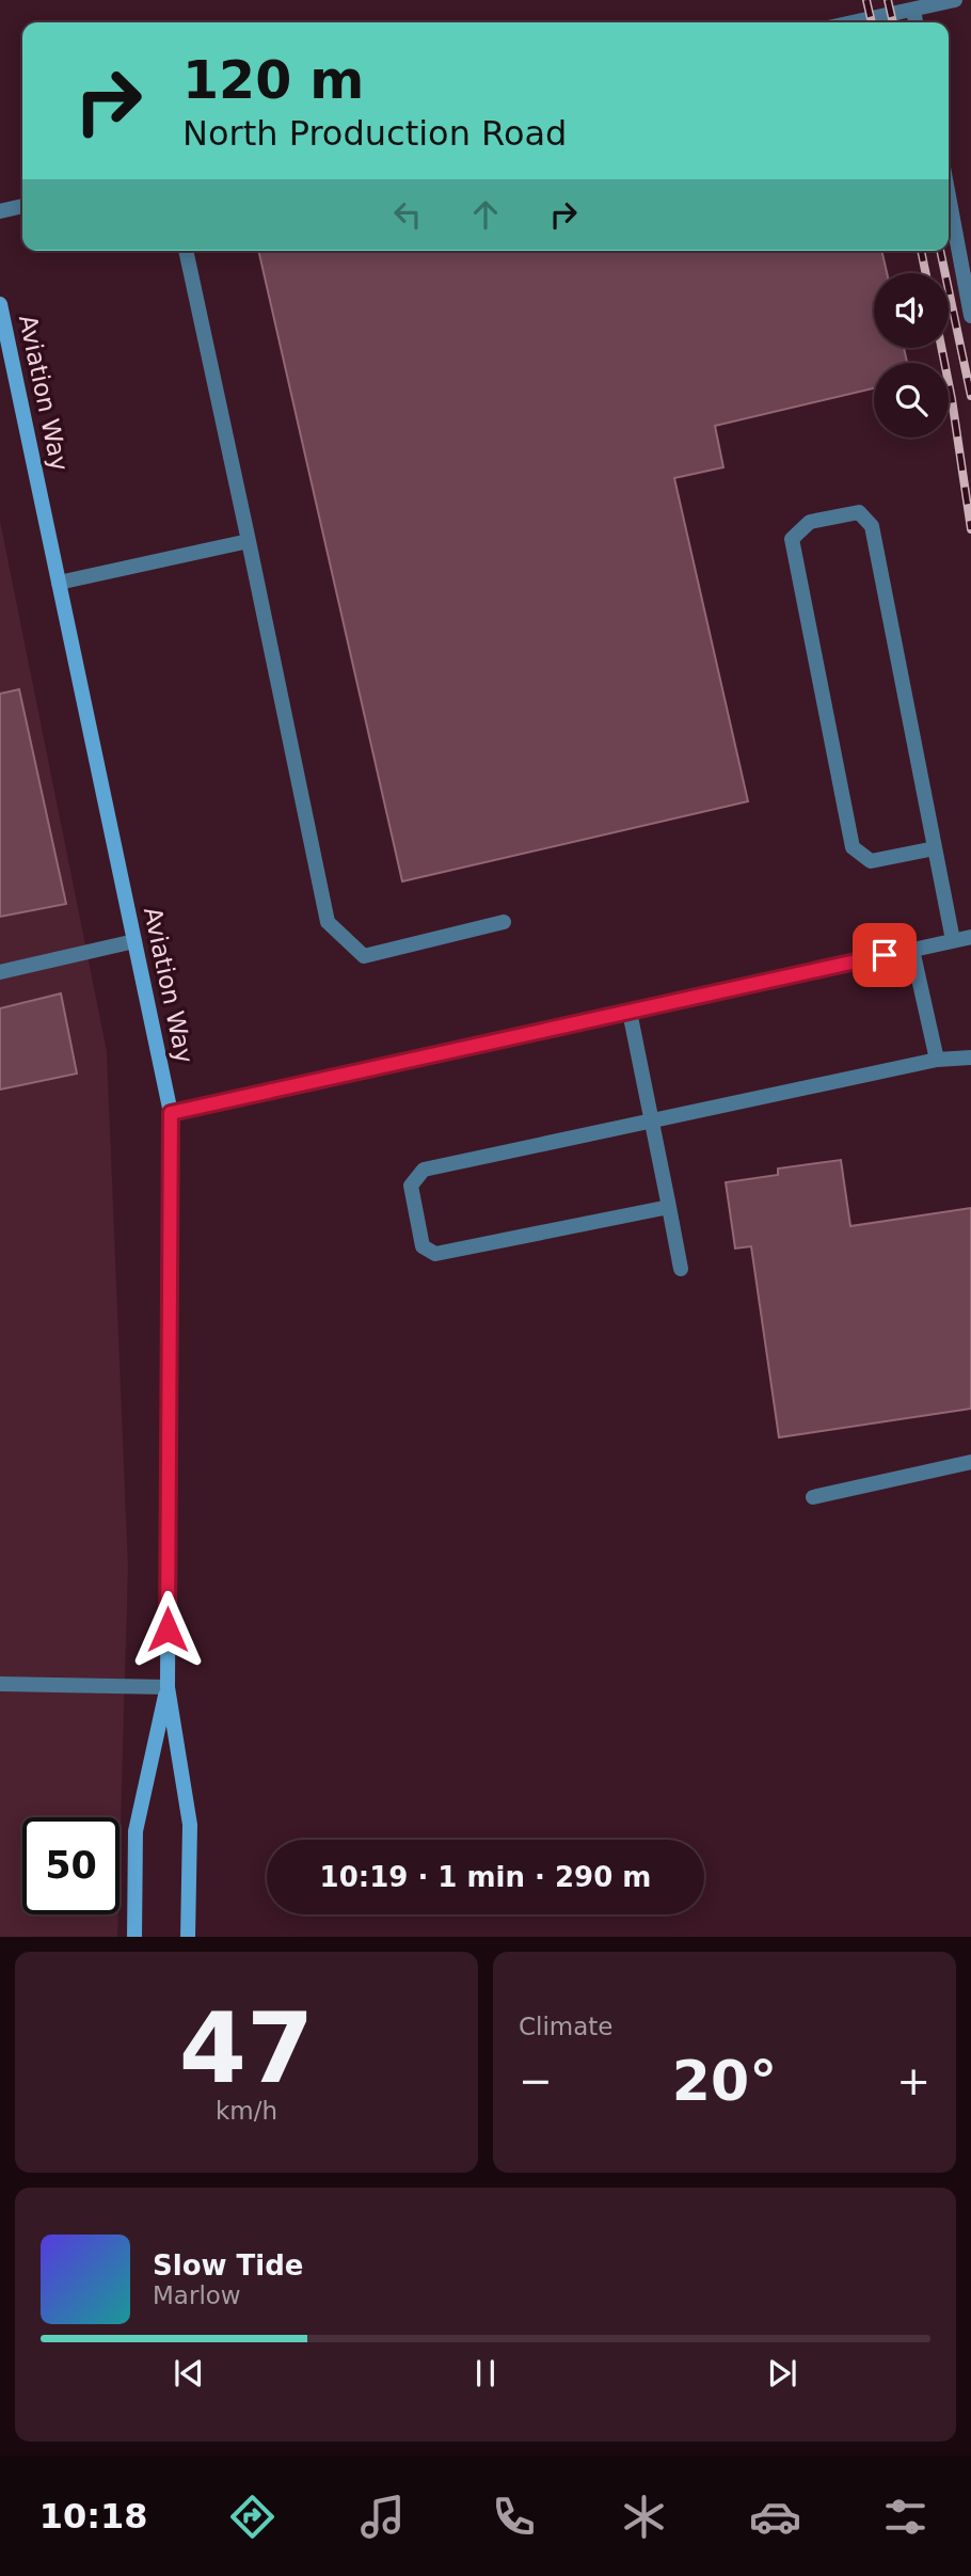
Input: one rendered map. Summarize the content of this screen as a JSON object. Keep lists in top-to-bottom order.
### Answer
{
  "streets": {
    "main road": ["Aviation Way"]
  },
  "page": {
    "turn": ["120 m", "North Production Road"],
    "limit": "50",
    "trip": "10:19 · 1 min · 290 m",
    "tile": [
      ["47", "km/h"],
      "Climate"
    ],
    "heat": ["−", "20°", "+"],
    "song": ["Slow Tide", "Marlow"],
    "tabs": "10:18"
  }
}
